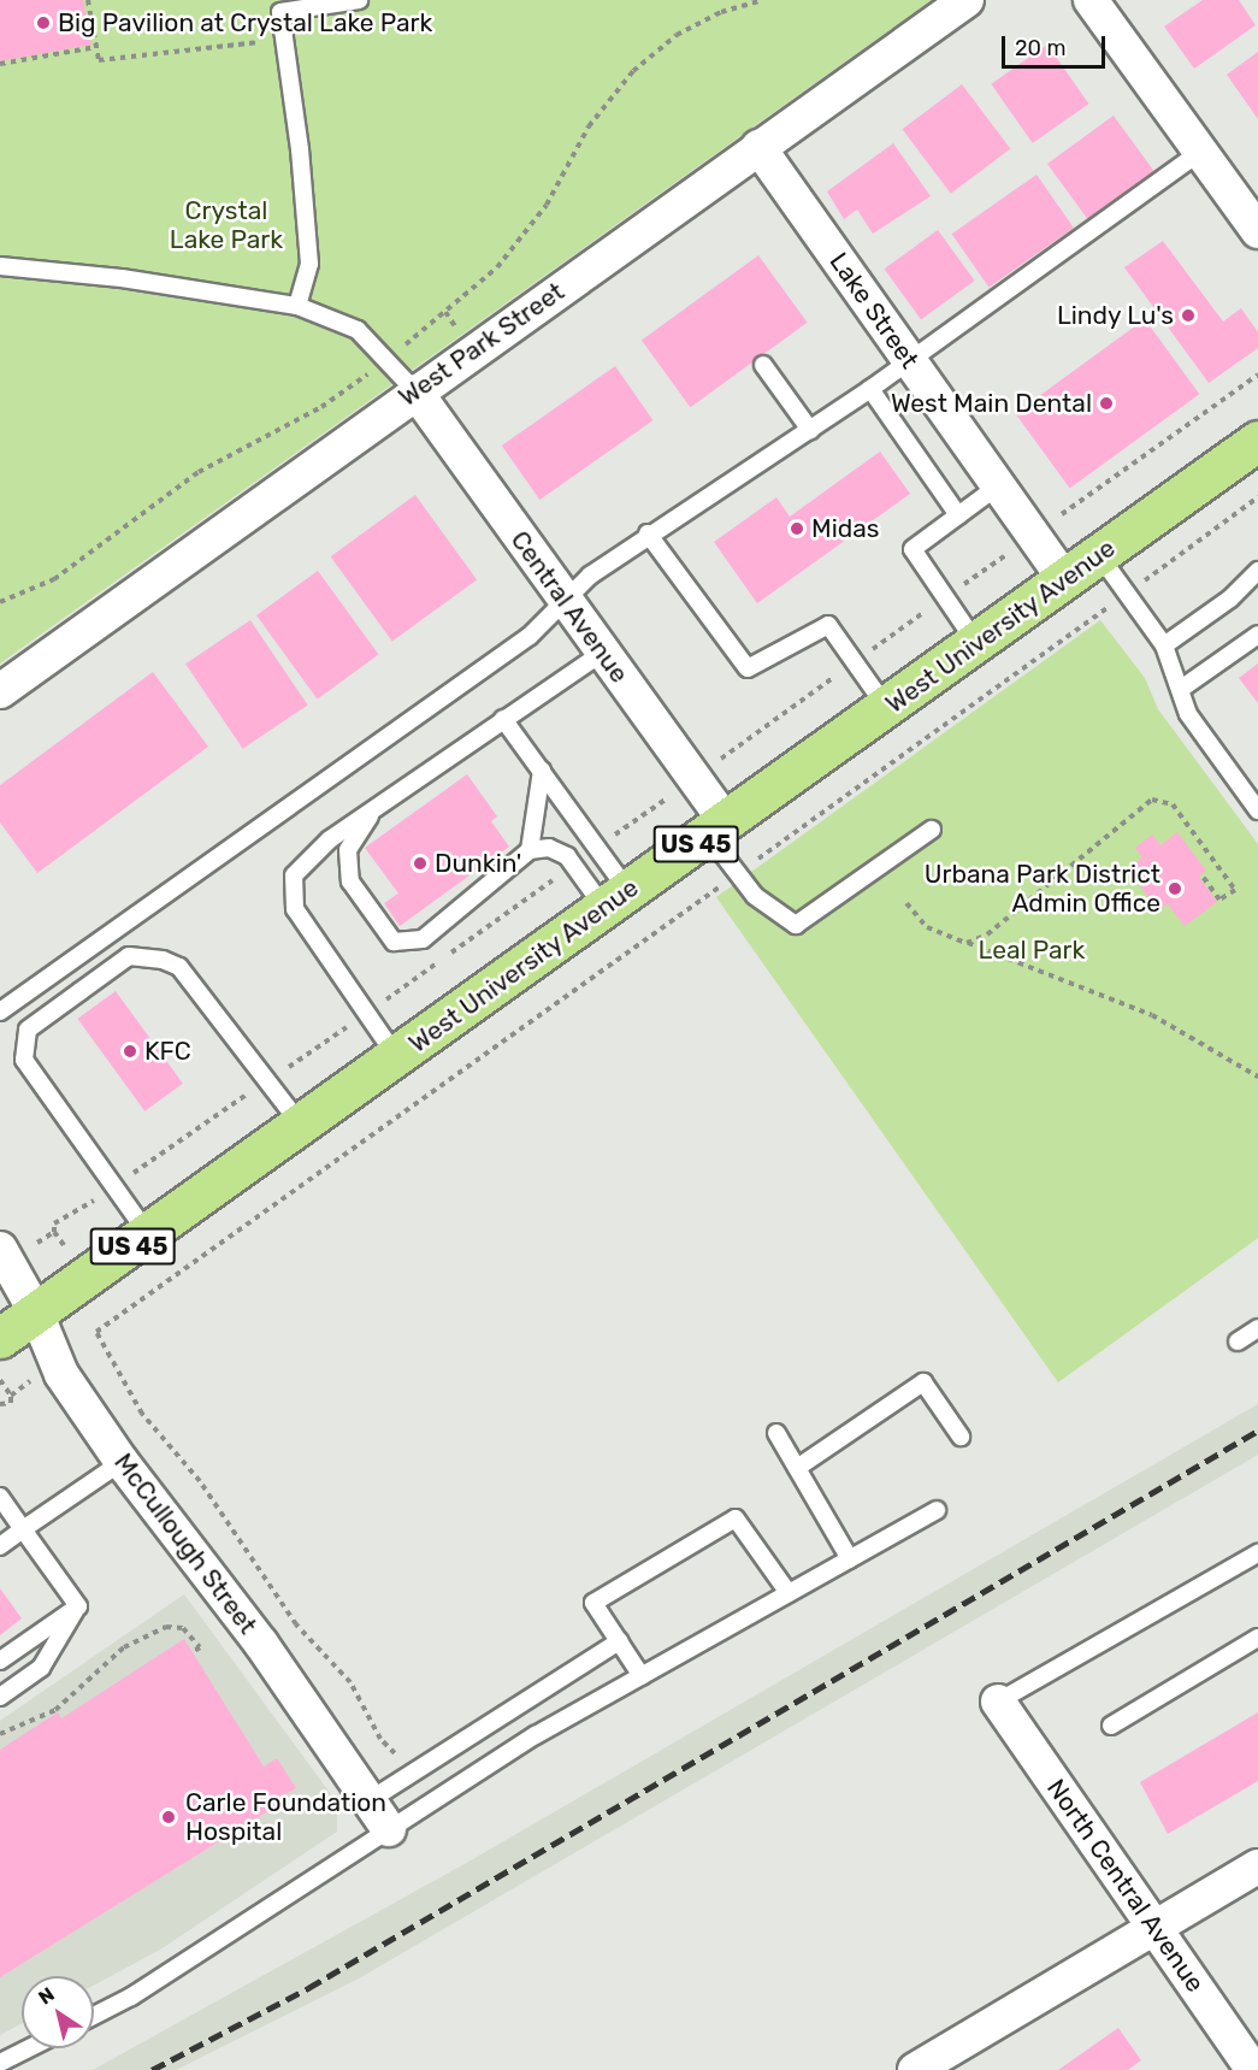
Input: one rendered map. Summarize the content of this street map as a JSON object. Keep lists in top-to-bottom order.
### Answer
{
  "streets": {
    "main road": ["West University Avenue", "US 45"],
    "street": [
      "Lake Street",
      "West Park Street",
      "Central Avenue",
      "McCullough Street",
      "North Central Avenue"
    ]
  },
  "crossings": [
    ["Lake Street", "West Park Street"],
    ["Lake Street", "West University Avenue"],
    ["West Park Street", "Central Avenue"],
    ["Central Avenue", "West University Avenue"],
    ["West University Avenue", "McCullough Street"]
  ],
  "parks": ["Crystal Lake Park", "Leal Park"],
  "places": [
    "Big Pavilion at Crystal Lake Park",
    "Lindy Lu's",
    "West Main Dental",
    "Midas",
    "Dunkin'",
    "Urbana Park District Admin Office",
    "KFC",
    "Carle Foundation Hospital"
  ],
  "scale_bar": "20 m",
  "north": "top left"
}
